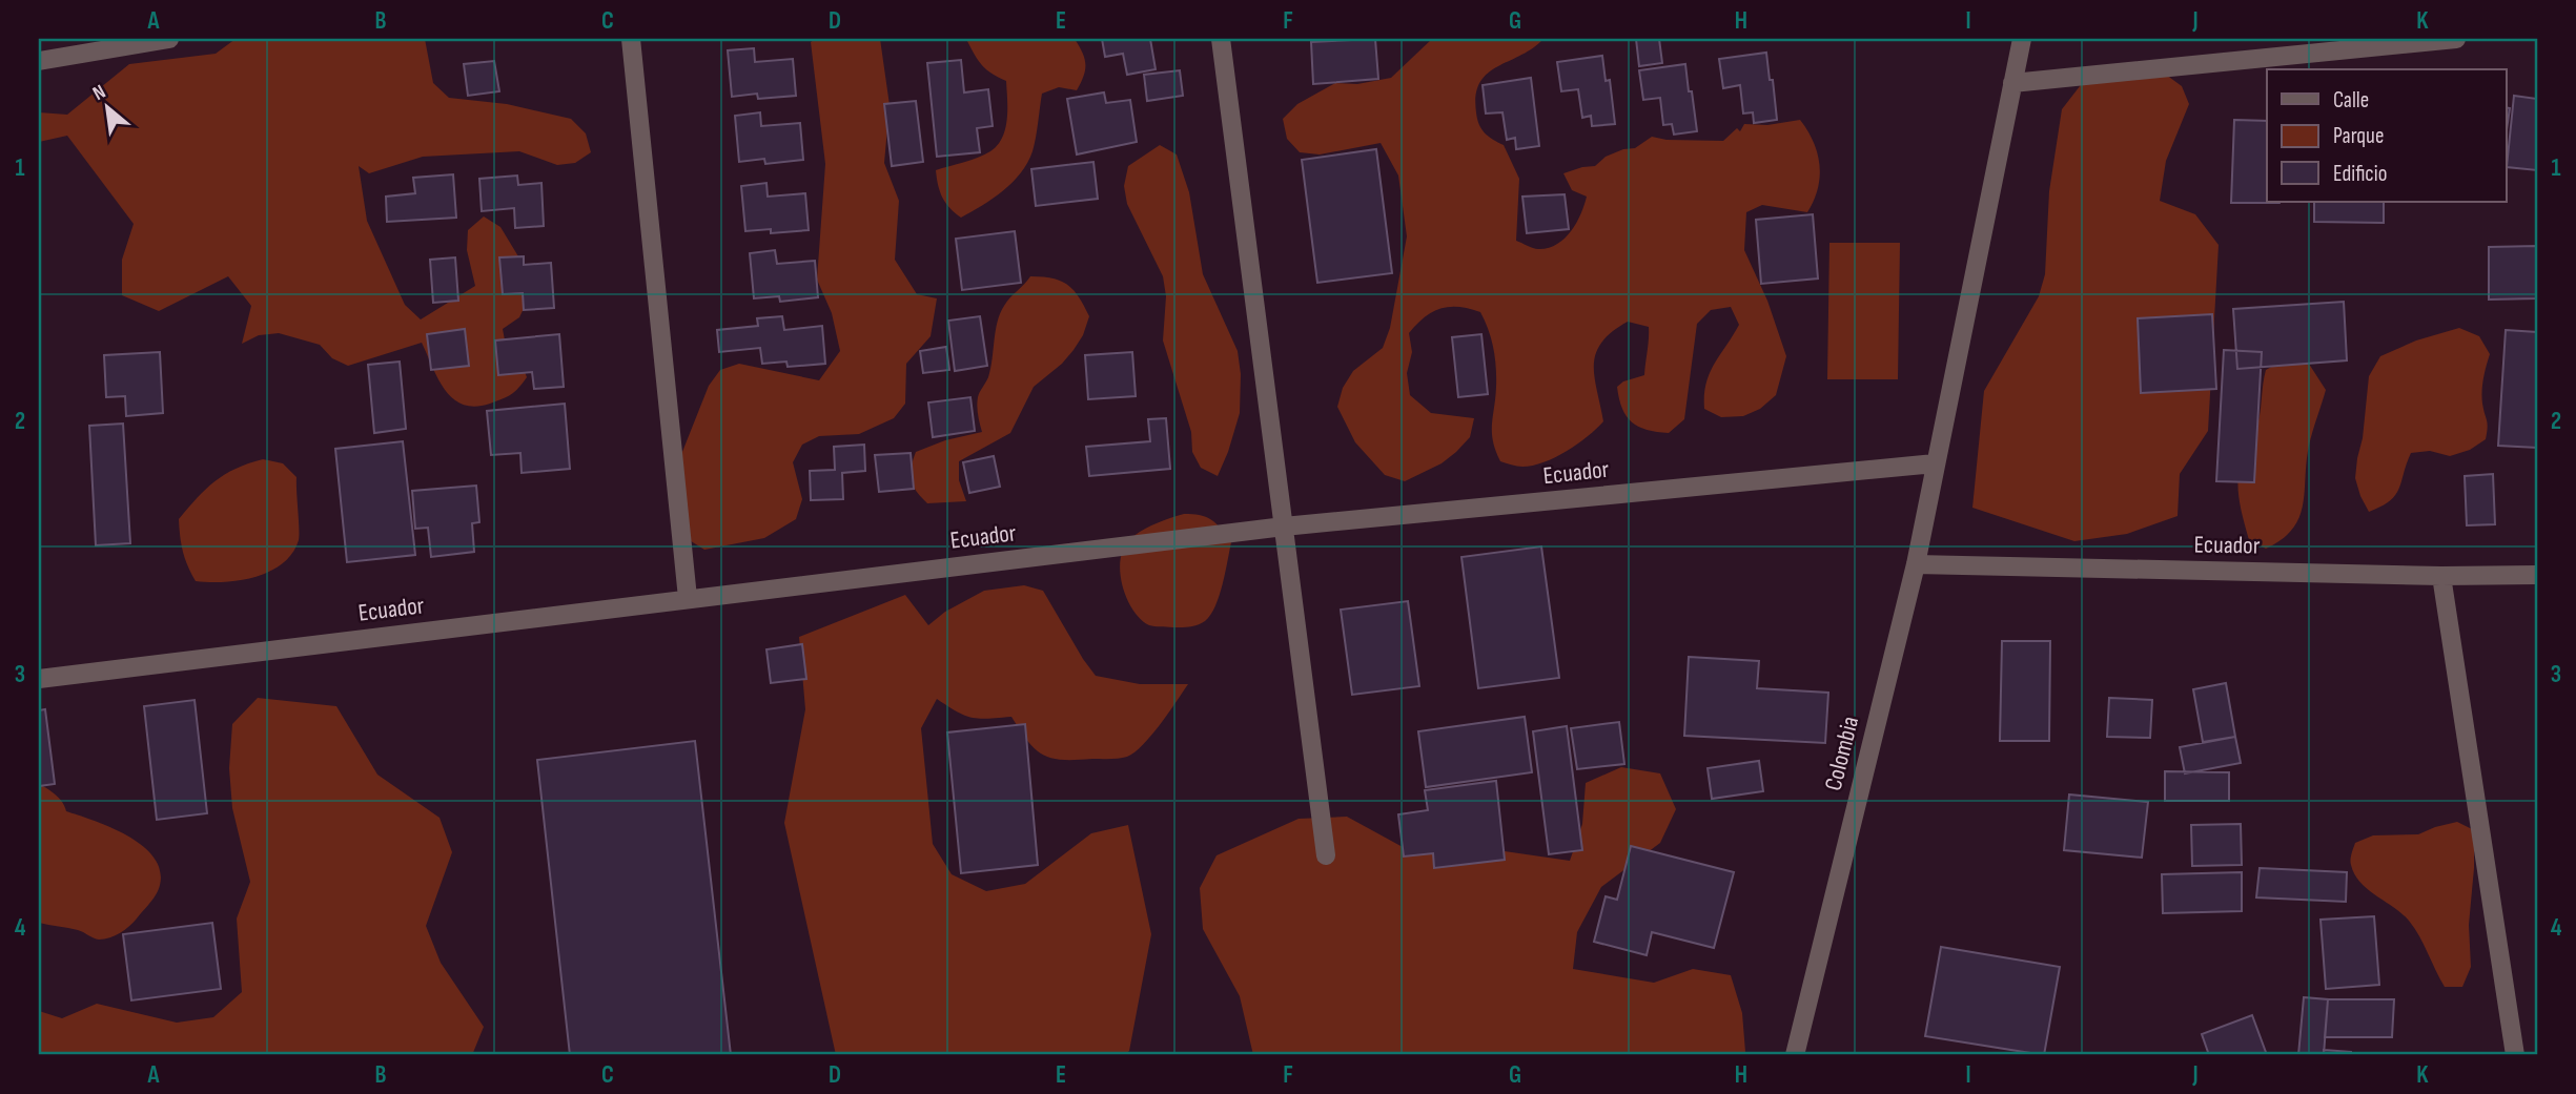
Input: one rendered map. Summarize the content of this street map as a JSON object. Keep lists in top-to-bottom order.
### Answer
{
  "streets": {
    "street": ["Ecuador", "Colombia"]
  },
  "crossings": [
    ["Ecuador", "Colombia"]
  ],
  "legend": ["Calle", "Parque", "Edificio"],
  "north": "top left",
  "grid": {
    "columns": [
      "A",
      "B",
      "C",
      "D",
      "E",
      "F",
      "G",
      "H",
      "I",
      "J",
      "K"
    ],
    "rows": [
      "1",
      "2",
      "3",
      "4"
    ]
  }
}
